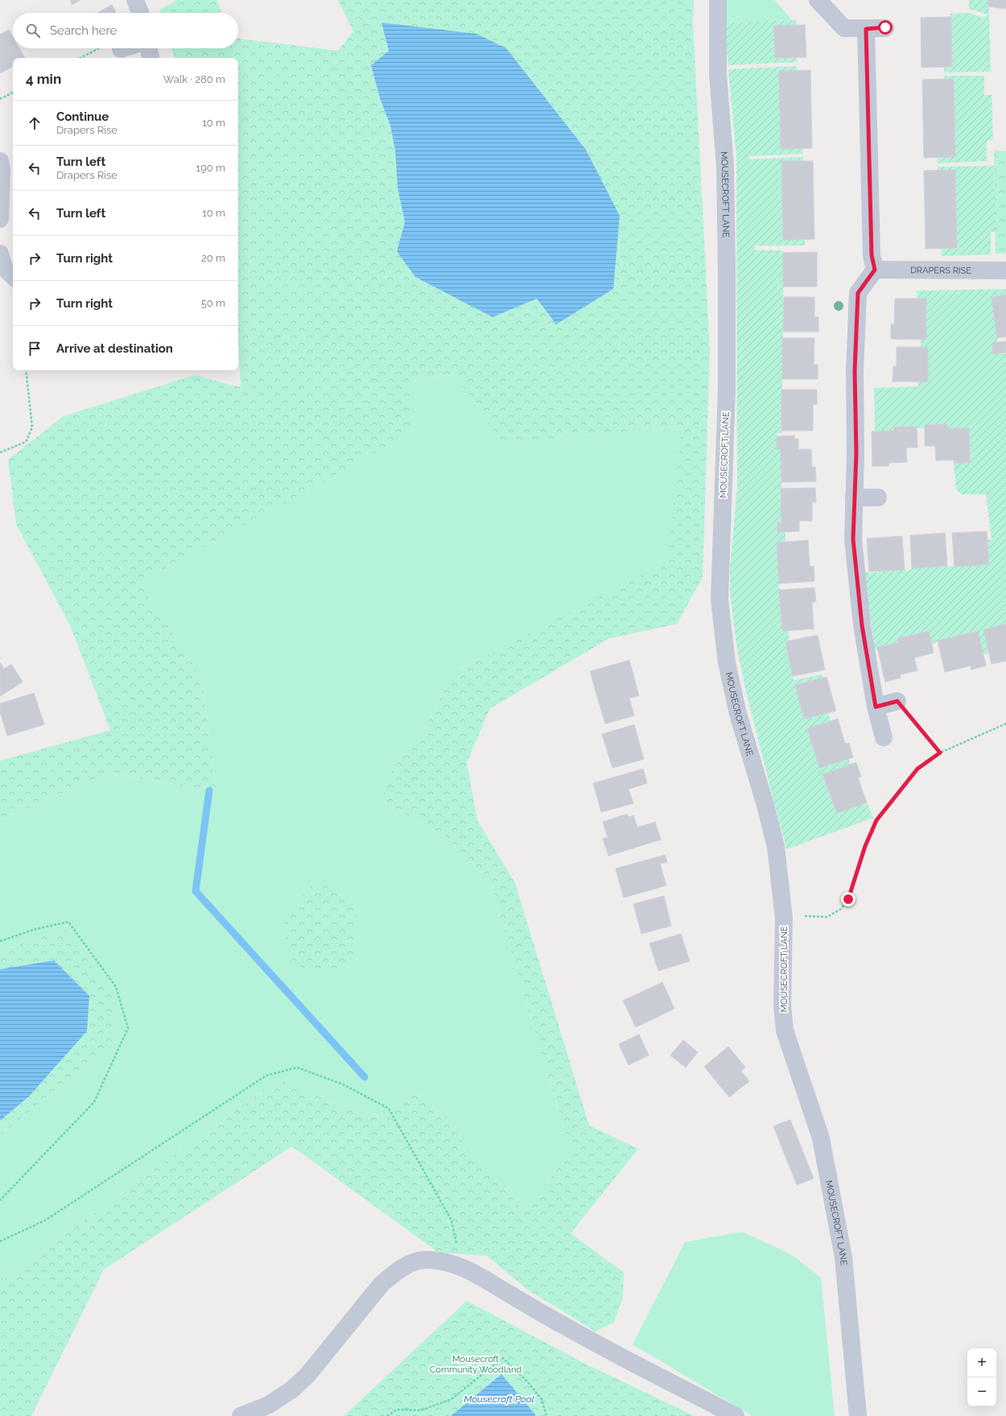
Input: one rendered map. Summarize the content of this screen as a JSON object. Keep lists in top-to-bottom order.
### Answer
{
  "streets": {
    "street": ["MOUSECROFT LANE", "DRAPERS RISE"]
  },
  "water": ["Mousecroft Pool"],
  "parks": ["Mousecroft Community Woodland"],
  "page": {
    "search": "Search here",
    "heading": ["4 min", "Walk · 280 m"],
    "list": [
      ["Continue", "Drapers Rise", "10 m"],
      ["Turn left", "Drapers Rise", "190 m"],
      ["Turn left", "10 m"],
      ["Turn right", "20 m"],
      ["Turn right", "50 m"],
      "Arrive at destination"
    ],
    "map_buttons": ["+", "−"]
  }
}
